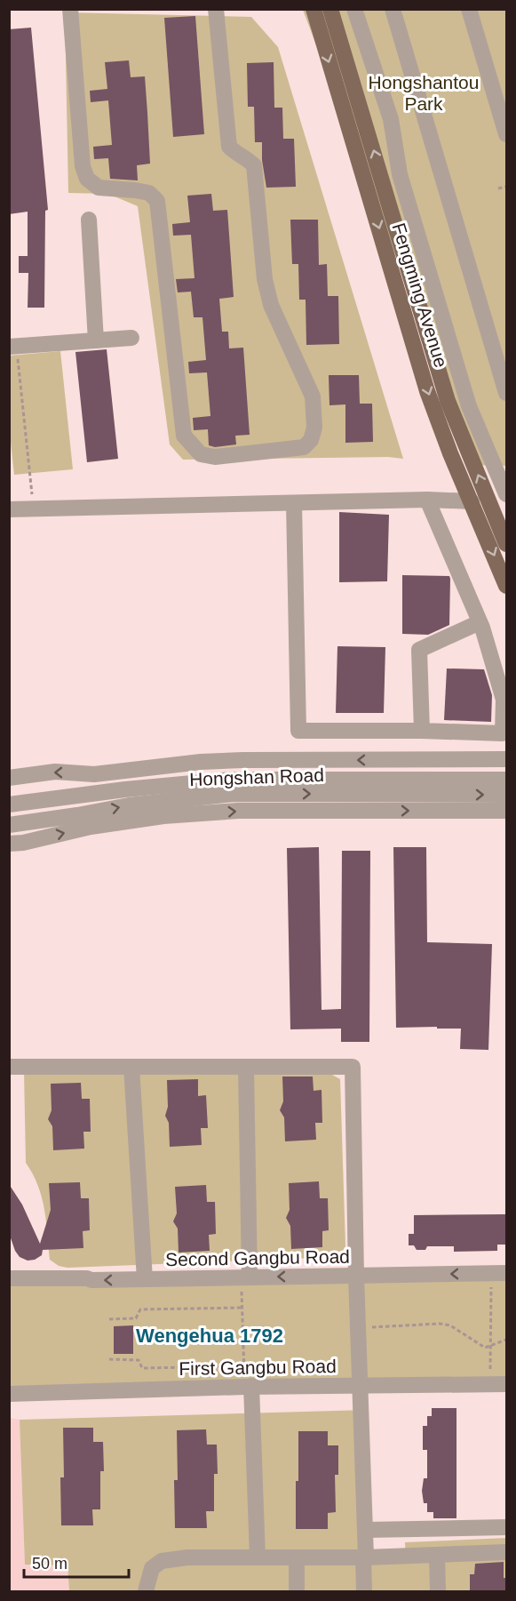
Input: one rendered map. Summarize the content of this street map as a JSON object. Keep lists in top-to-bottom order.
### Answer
{
  "streets": {
    "main road": ["Fengming Avenue"],
    "street": ["Hongshan Road", "Second Gangbu Road", "First Gangbu Road"]
  },
  "one_way": ["Second Gangbu Road"],
  "districts": ["Wengehua 1792"],
  "parks": ["Hongshantou Park"],
  "scale_bar": "50 m"
}
